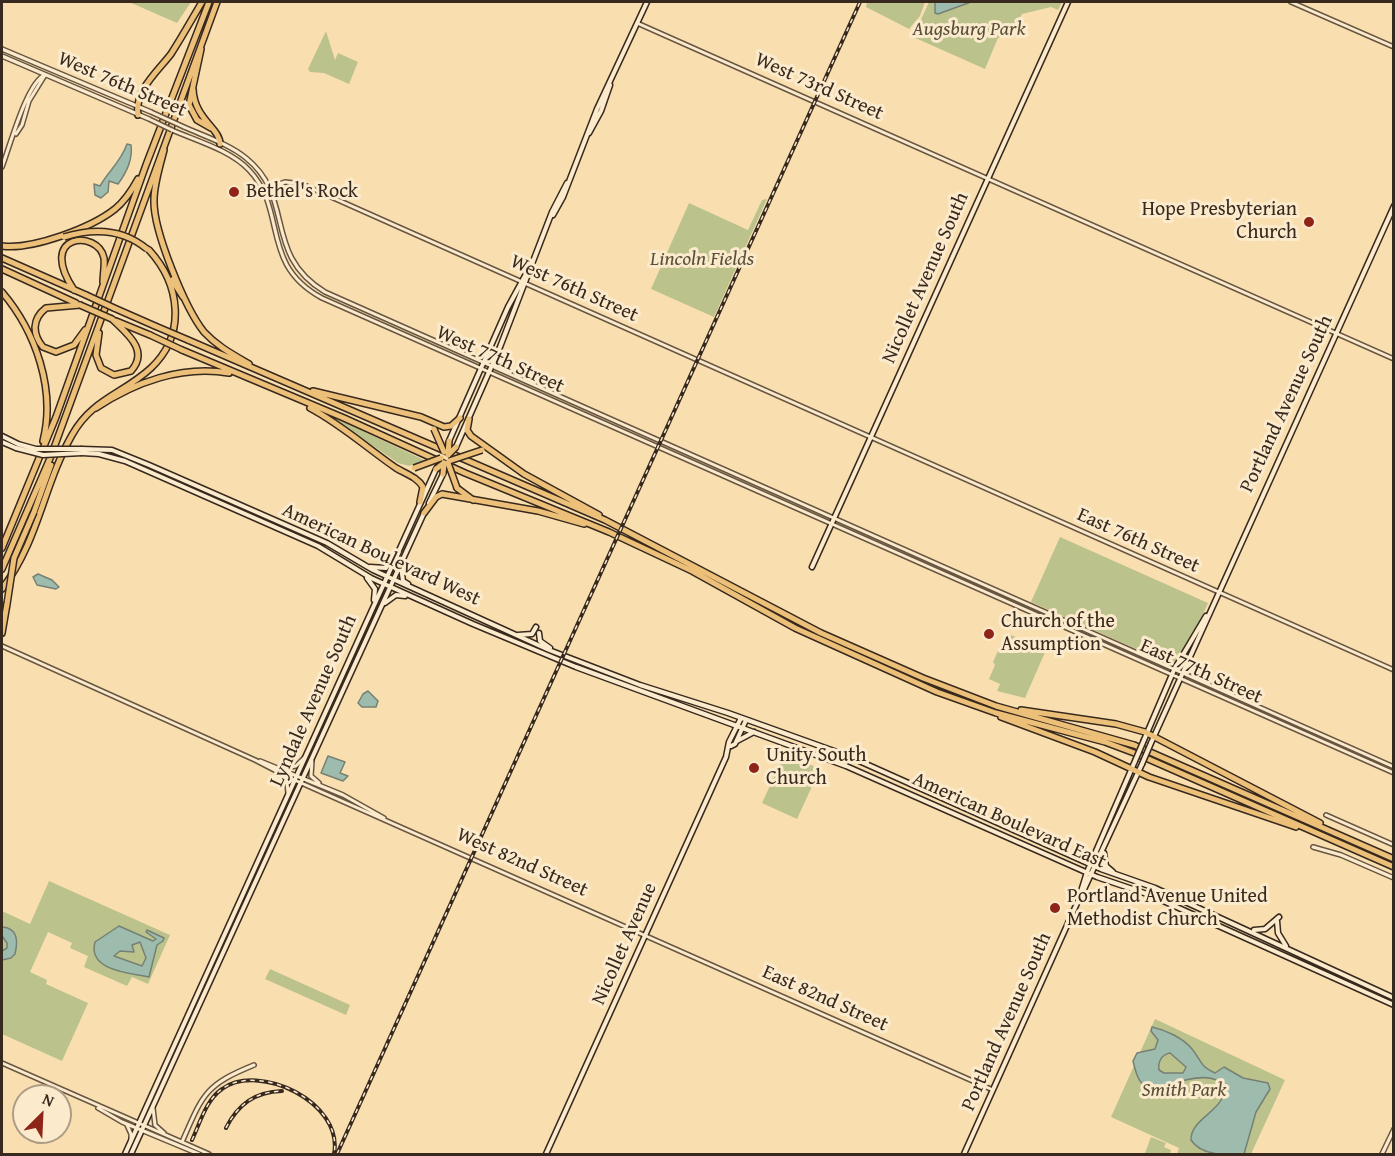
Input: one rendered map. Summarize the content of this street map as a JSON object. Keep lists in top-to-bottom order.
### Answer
{
  "streets": {
    "main road": [
      "Nicollet Avenue South",
      "Portland Avenue South",
      "American Boulevard West",
      "Lyndale Avenue South",
      "American Boulevard East",
      "Nicollet Avenue"
    ],
    "street": [
      "West 76th Street",
      "West 73rd Street",
      "West 77th Street",
      "East 76th Street",
      "East 77th Street",
      "West 82nd Street",
      "East 82nd Street"
    ]
  },
  "crossings": [
    ["West 76th Street", "Nicollet Avenue South"],
    ["West 76th Street", "West 77th Street"],
    ["West 76th Street", "East 76th Street"],
    ["West 73rd Street", "Nicollet Avenue South"],
    ["West 73rd Street", "Portland Avenue South"],
    ["Nicollet Avenue South", "West 77th Street"],
    ["Nicollet Avenue South", "East 76th Street"],
    ["Nicollet Avenue South", "East 77th Street"],
    ["West 77th Street", "East 77th Street"],
    ["Portland Avenue South", "East 76th Street"],
    ["Portland Avenue South", "East 77th Street"],
    ["Portland Avenue South", "American Boulevard East"],
    ["Portland Avenue South", "East 82nd Street"],
    ["American Boulevard West", "Lyndale Avenue South"],
    ["American Boulevard West", "American Boulevard East"],
    ["American Boulevard West", "Nicollet Avenue"],
    ["Lyndale Avenue South", "West 82nd Street"],
    ["American Boulevard East", "Nicollet Avenue"],
    ["West 82nd Street", "Nicollet Avenue"],
    ["West 82nd Street", "East 82nd Street"],
    ["Nicollet Avenue", "East 82nd Street"]
  ],
  "parks": ["Augsburg Park", "Lincoln Fields", "Smith Park"],
  "places": [
    "Bethel's Rock",
    "Hope Presbyterian Church",
    "Church of the Assumption",
    "Unity South Church",
    "Portland Avenue United Methodist Church"
  ],
  "north": "top right"
}
